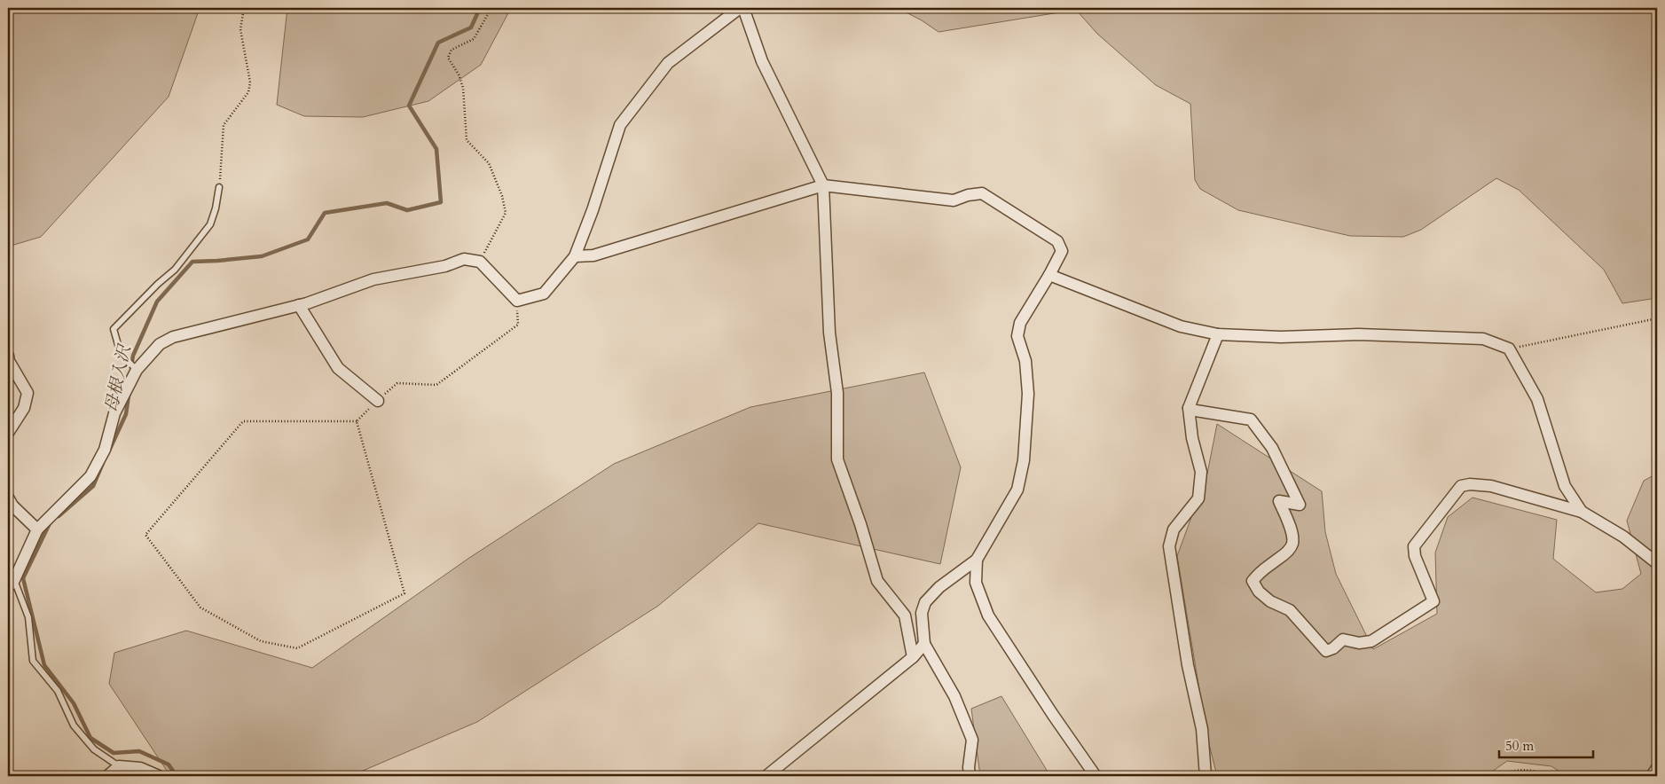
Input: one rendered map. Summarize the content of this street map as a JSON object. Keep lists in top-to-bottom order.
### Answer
{
  "water": ["母根入沢"],
  "scale_bar": "50 m"
}
